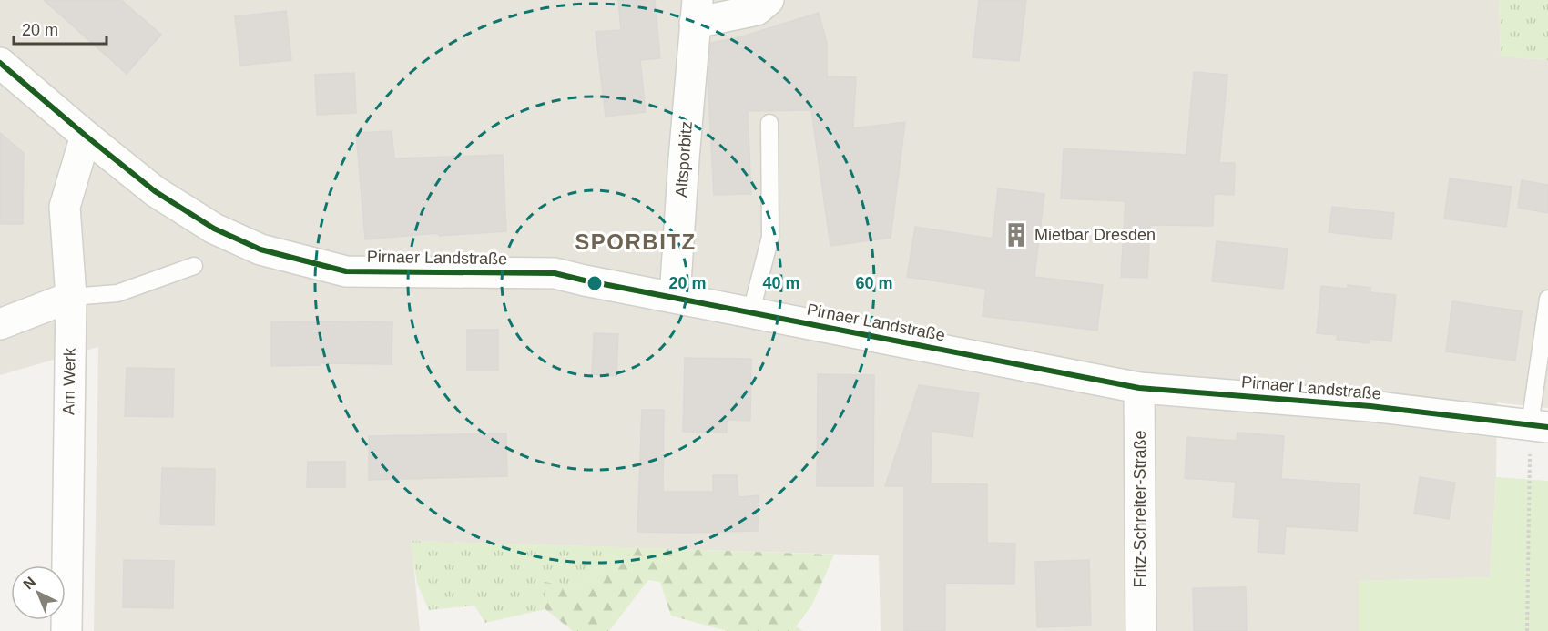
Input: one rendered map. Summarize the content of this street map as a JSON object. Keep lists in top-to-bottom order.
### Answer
{
  "streets": {
    "street": [
      "Altsporbitz",
      "Pirnaer Landstraße",
      "Am Werk",
      "Fritz-Schreiter-Straße"
    ]
  },
  "crossings": [
    ["Altsporbitz", "Pirnaer Landstraße"],
    ["Pirnaer Landstraße", "Am Werk"],
    ["Pirnaer Landstraße", "Fritz-Schreiter-Straße"]
  ],
  "districts": ["SPORBITZ"],
  "places": {
    "building": ["Mietbar Dresden"]
  },
  "scale_bar": "20 m",
  "north": "top left",
  "rings": ["20 m", "40 m", "60 m"]
}
